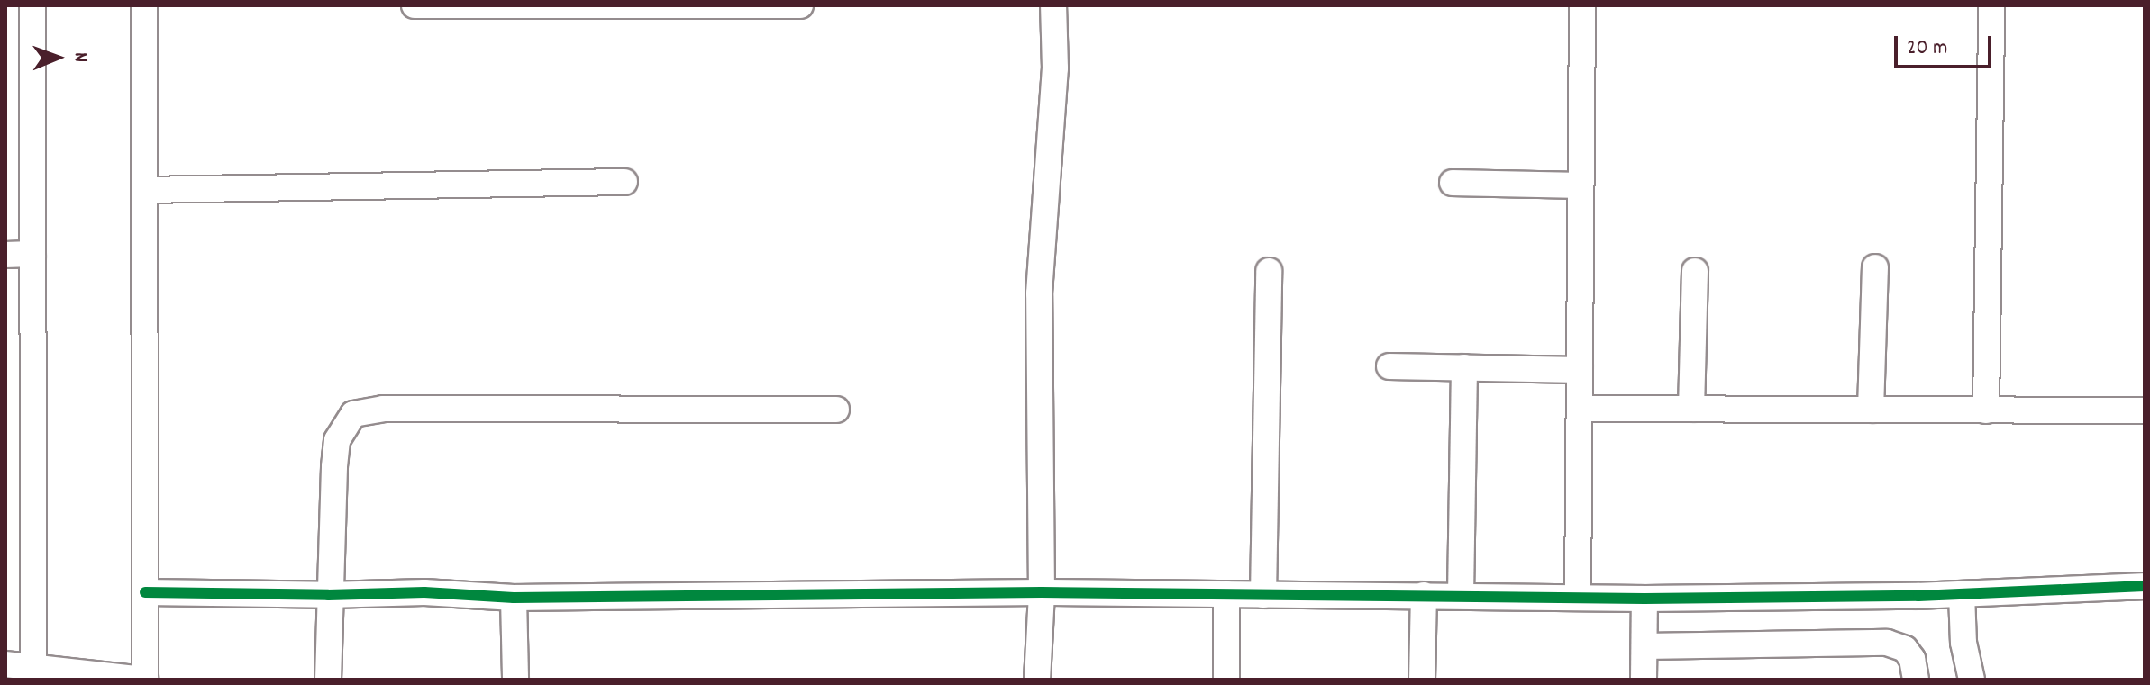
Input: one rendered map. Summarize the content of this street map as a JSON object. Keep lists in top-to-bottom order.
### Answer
{
  "scale_bar": "20 m",
  "north": "right"
}
